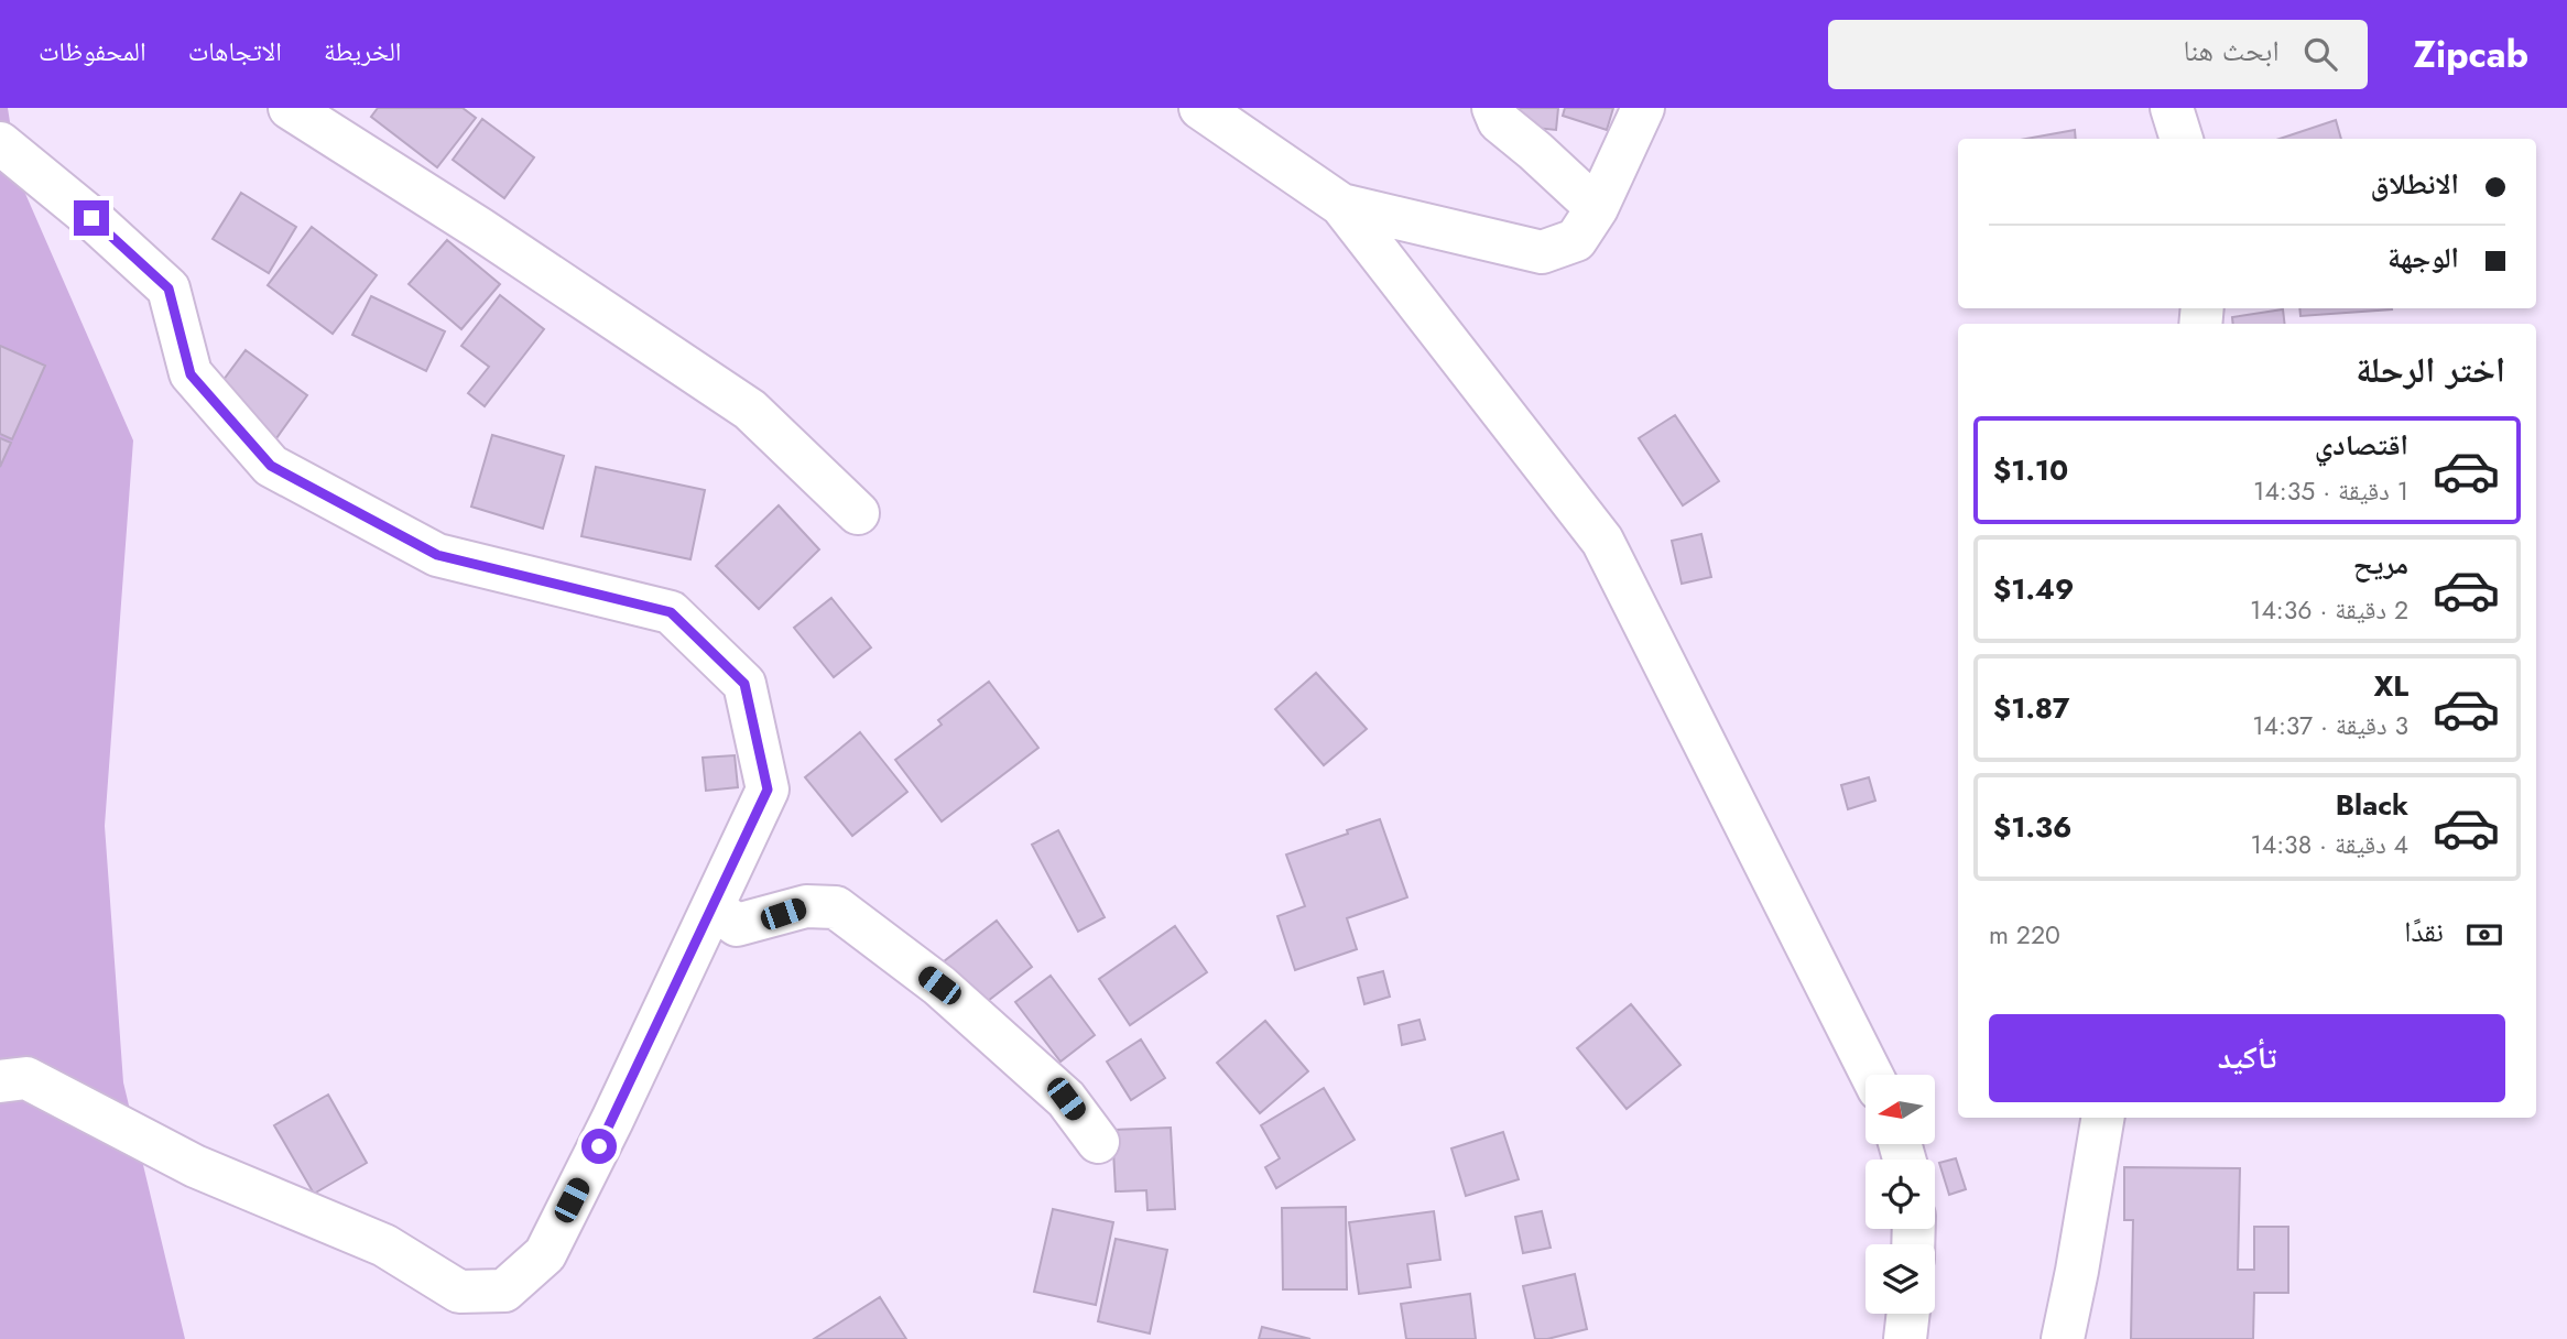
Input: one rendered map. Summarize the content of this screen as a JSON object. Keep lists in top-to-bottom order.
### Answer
{
  "north": "left",
  "page": {
    "header": "Zipcab",
    "search": "ابحث هنا",
    "nav": ["الخريطة", "الاتجاهات", "المحفوظات"],
    "banner": ["الانطلاق", "الوجهة"],
    "heading": "اختر الرحلة",
    "list": [
      {
        "name": "اقتصادي",
        "note": "1 دقيقة · 14:35",
        "value": "$1.10"
      },
      {
        "name": "مريح",
        "note": "2 دقيقة · 14:36",
        "value": "$1.49"
      },
      {
        "name": "XL",
        "note": "3 دقيقة · 14:37",
        "value": "$1.87"
      },
      {
        "name": "Black",
        "note": "4 دقيقة · 14:38",
        "value": "$1.36"
      }
    ],
    "pay": ["نقدًا", "220 m"],
    "buttons": "تأكيد"
  }
}
